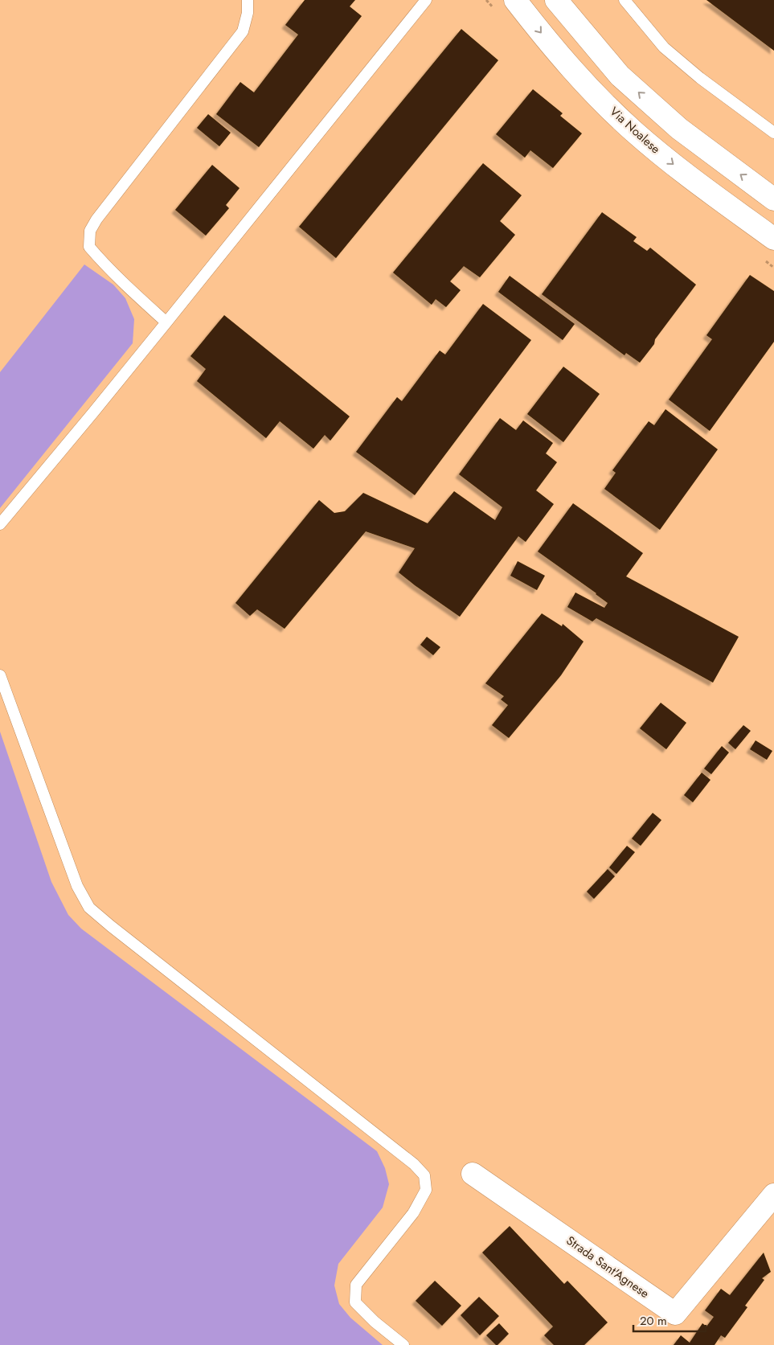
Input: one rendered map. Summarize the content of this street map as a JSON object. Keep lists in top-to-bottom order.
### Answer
{
  "streets": {
    "main road": ["Via Noalese", "Strada Sant'Agnese"]
  },
  "scale_bar": "20 m"
}
